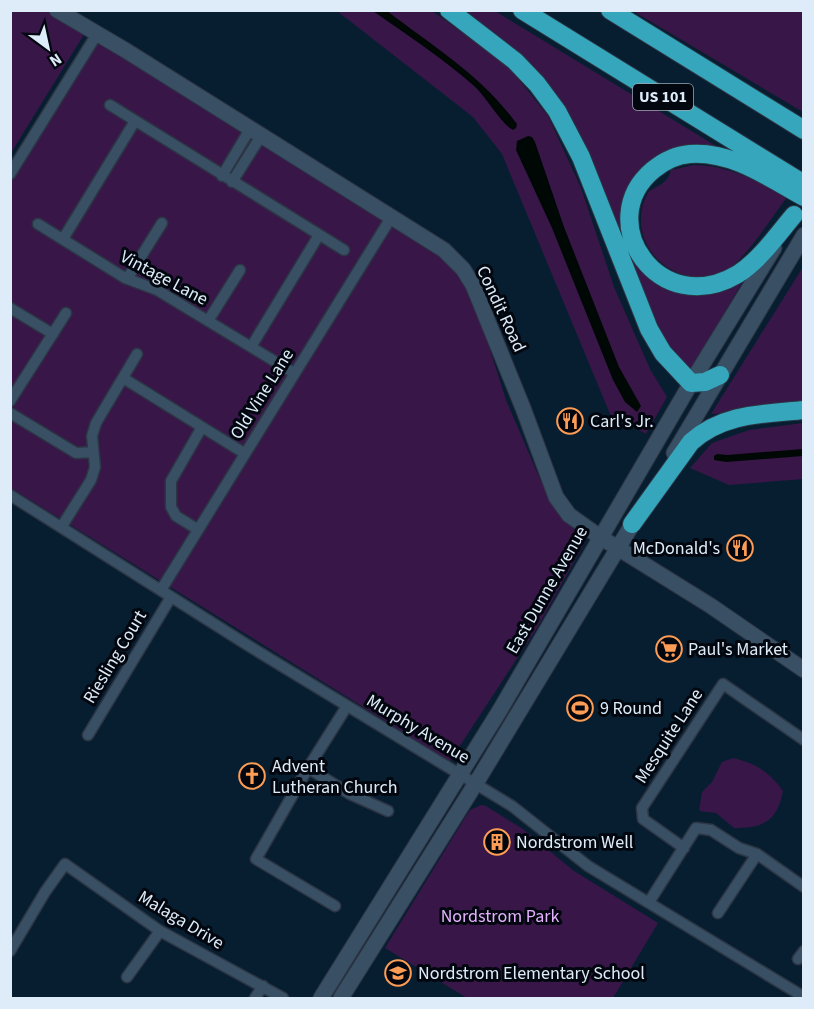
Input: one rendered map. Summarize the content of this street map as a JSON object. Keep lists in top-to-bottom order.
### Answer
{
  "streets": {
    "highway": ["US 101"],
    "main road": ["Condit Road", "East Dunne Avenue"],
    "street": [
      "Vintage Lane",
      "Old Vine Lane",
      "Riesling Court",
      "Murphy Avenue",
      "Mesquite Lane",
      "Malaga Drive"
    ]
  },
  "crossings": [
    ["Vintage Lane", "Old Vine Lane"],
    ["Condit Road", "Old Vine Lane"],
    ["Condit Road", "East Dunne Avenue"],
    ["Old Vine Lane", "Murphy Avenue"],
    ["East Dunne Avenue", "Murphy Avenue"],
    ["Riesling Court", "Murphy Avenue"]
  ],
  "parks": ["Nordstrom Park"],
  "places": {
    "restaurant": ["Carl's Jr.", "McDonald's"],
    "supermarket": ["Paul's Market"],
    "sports": ["9 Round"],
    "church": ["Advent Lutheran Church"],
    "building": ["Nordstrom Well"],
    "school or university": ["Nordstrom Elementary School"]
  },
  "north": "bottom right"
}
